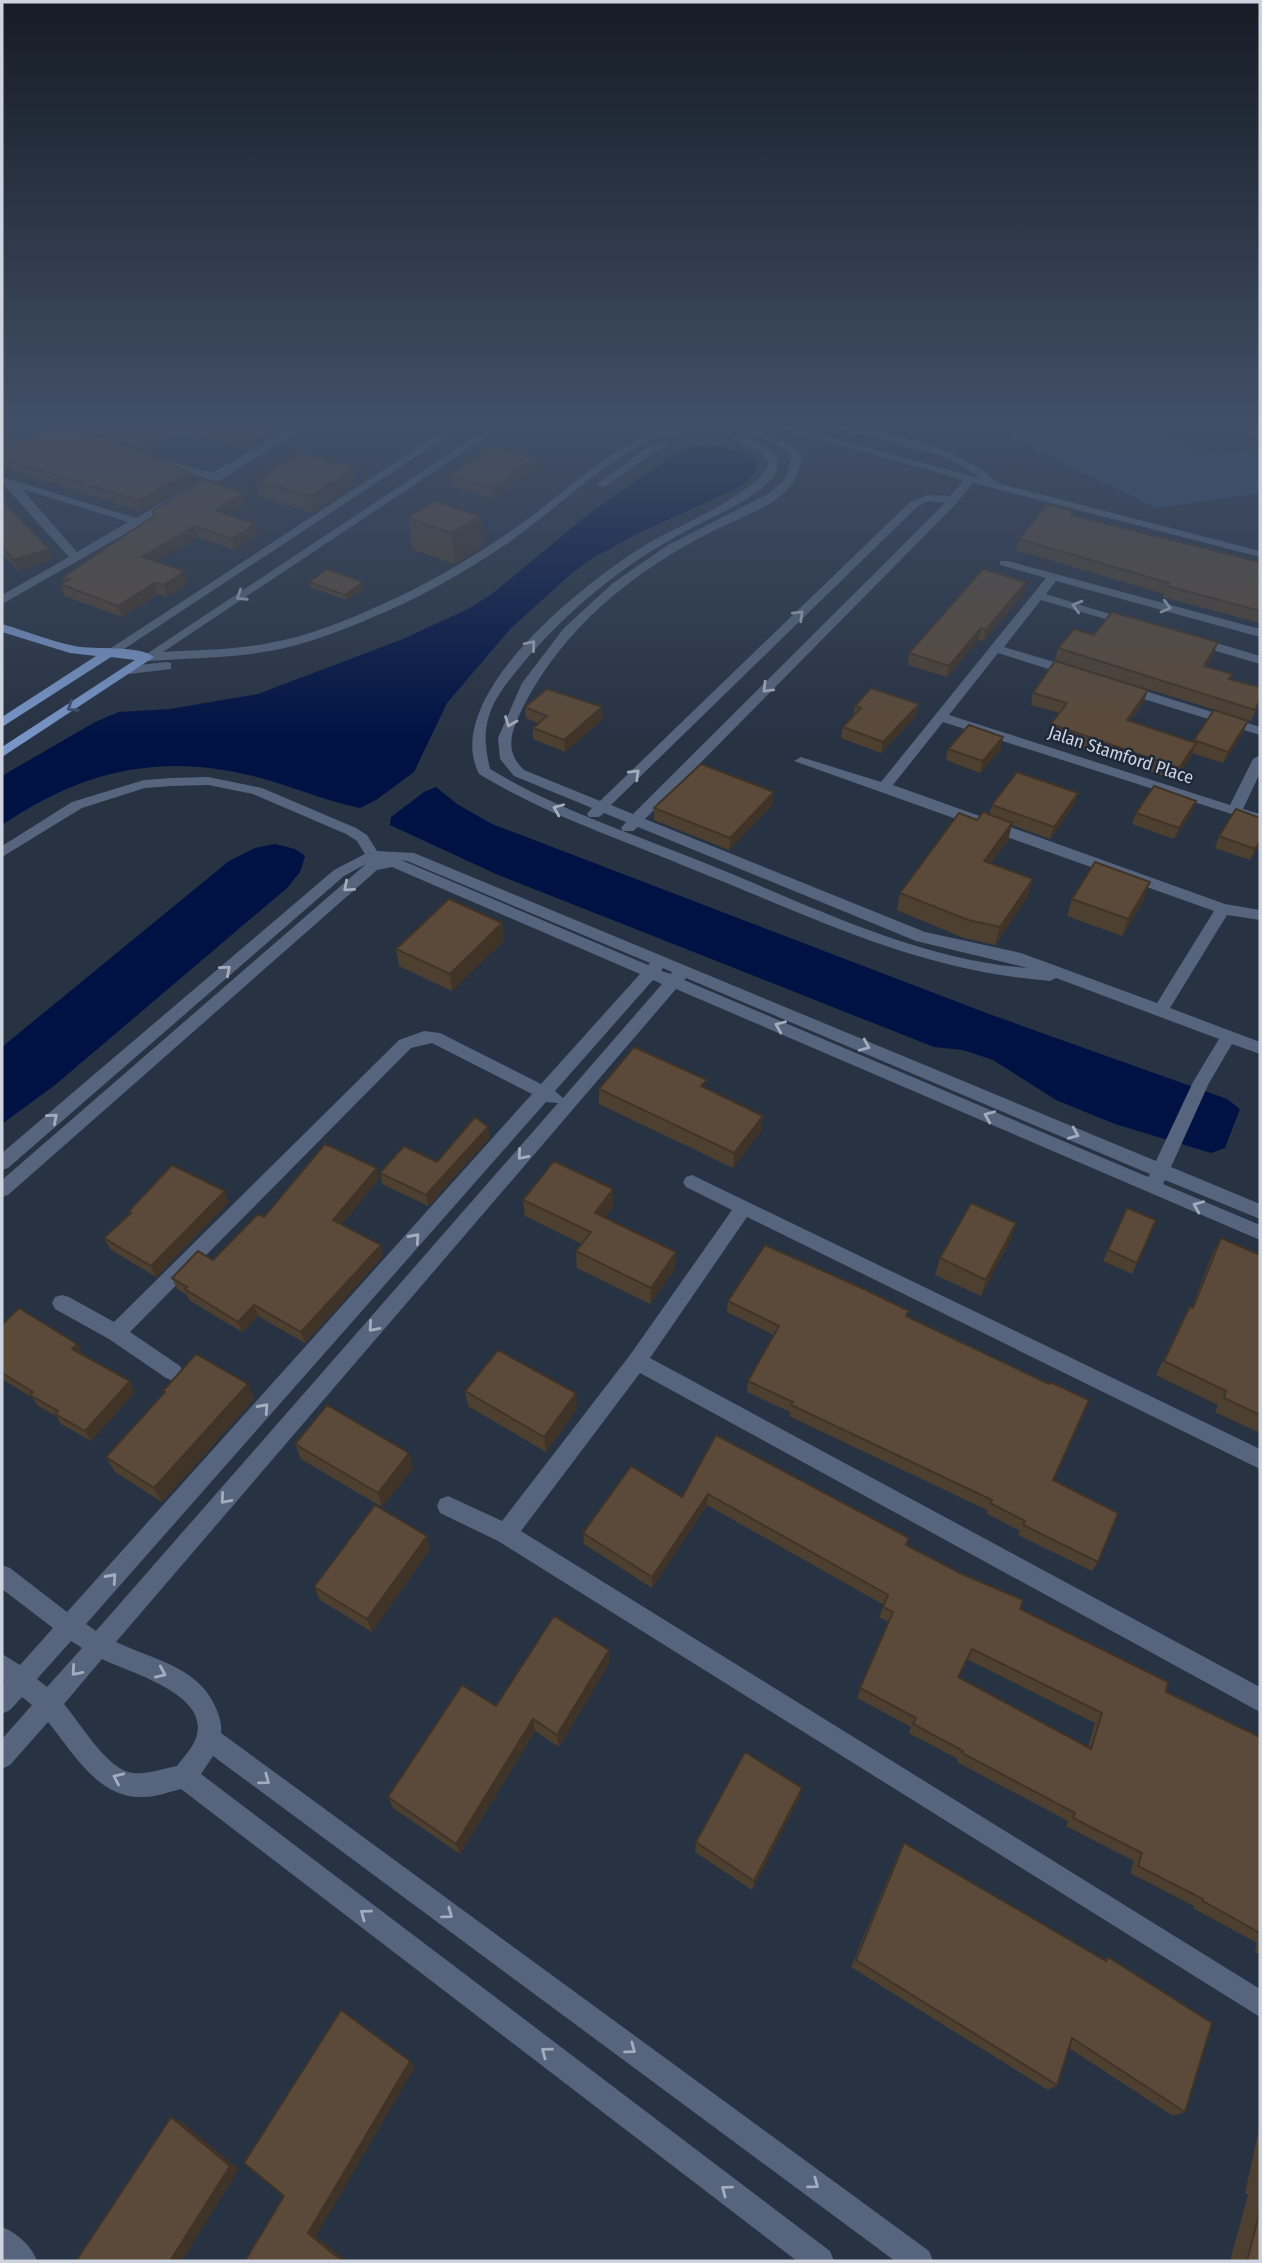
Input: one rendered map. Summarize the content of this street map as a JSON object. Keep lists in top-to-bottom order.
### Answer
{
  "streets": {
    "street": ["Jalan Stamford Place"]
  }
}
